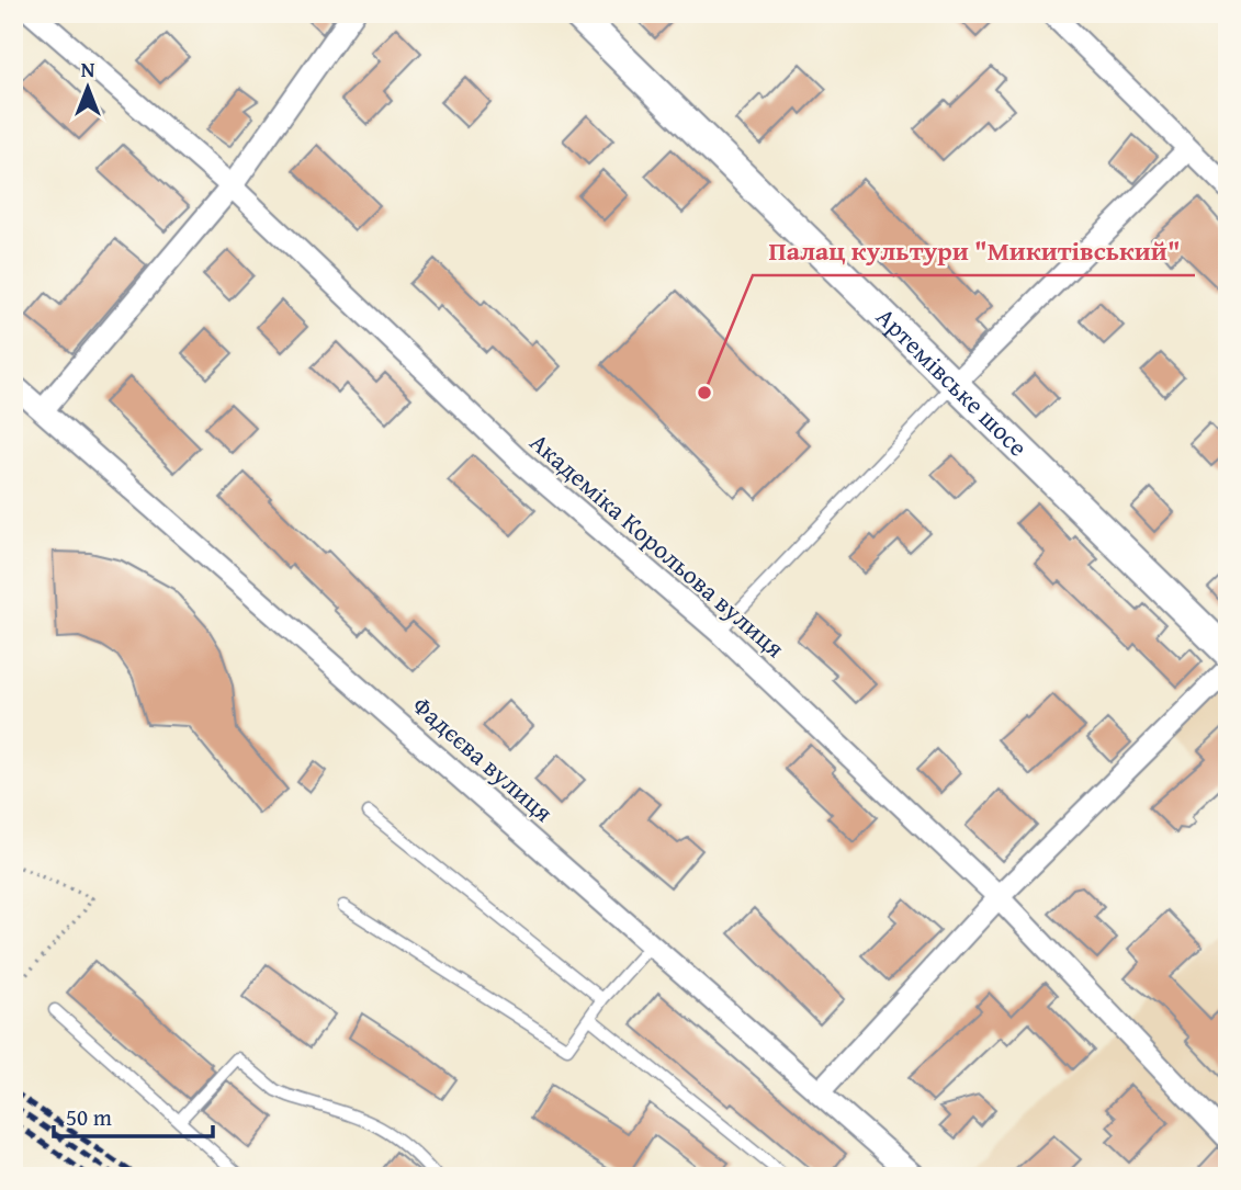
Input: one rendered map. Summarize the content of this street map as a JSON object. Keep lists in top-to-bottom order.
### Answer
{
  "streets": {
    "main road": ["Артемівське шосе"],
    "street": ["Академіка Корольова вулиця", "Фадєєва вулиця"]
  },
  "places": ["Палац культури \"Микитівський\""],
  "scale_bar": "50 m",
  "north": "top"
}
